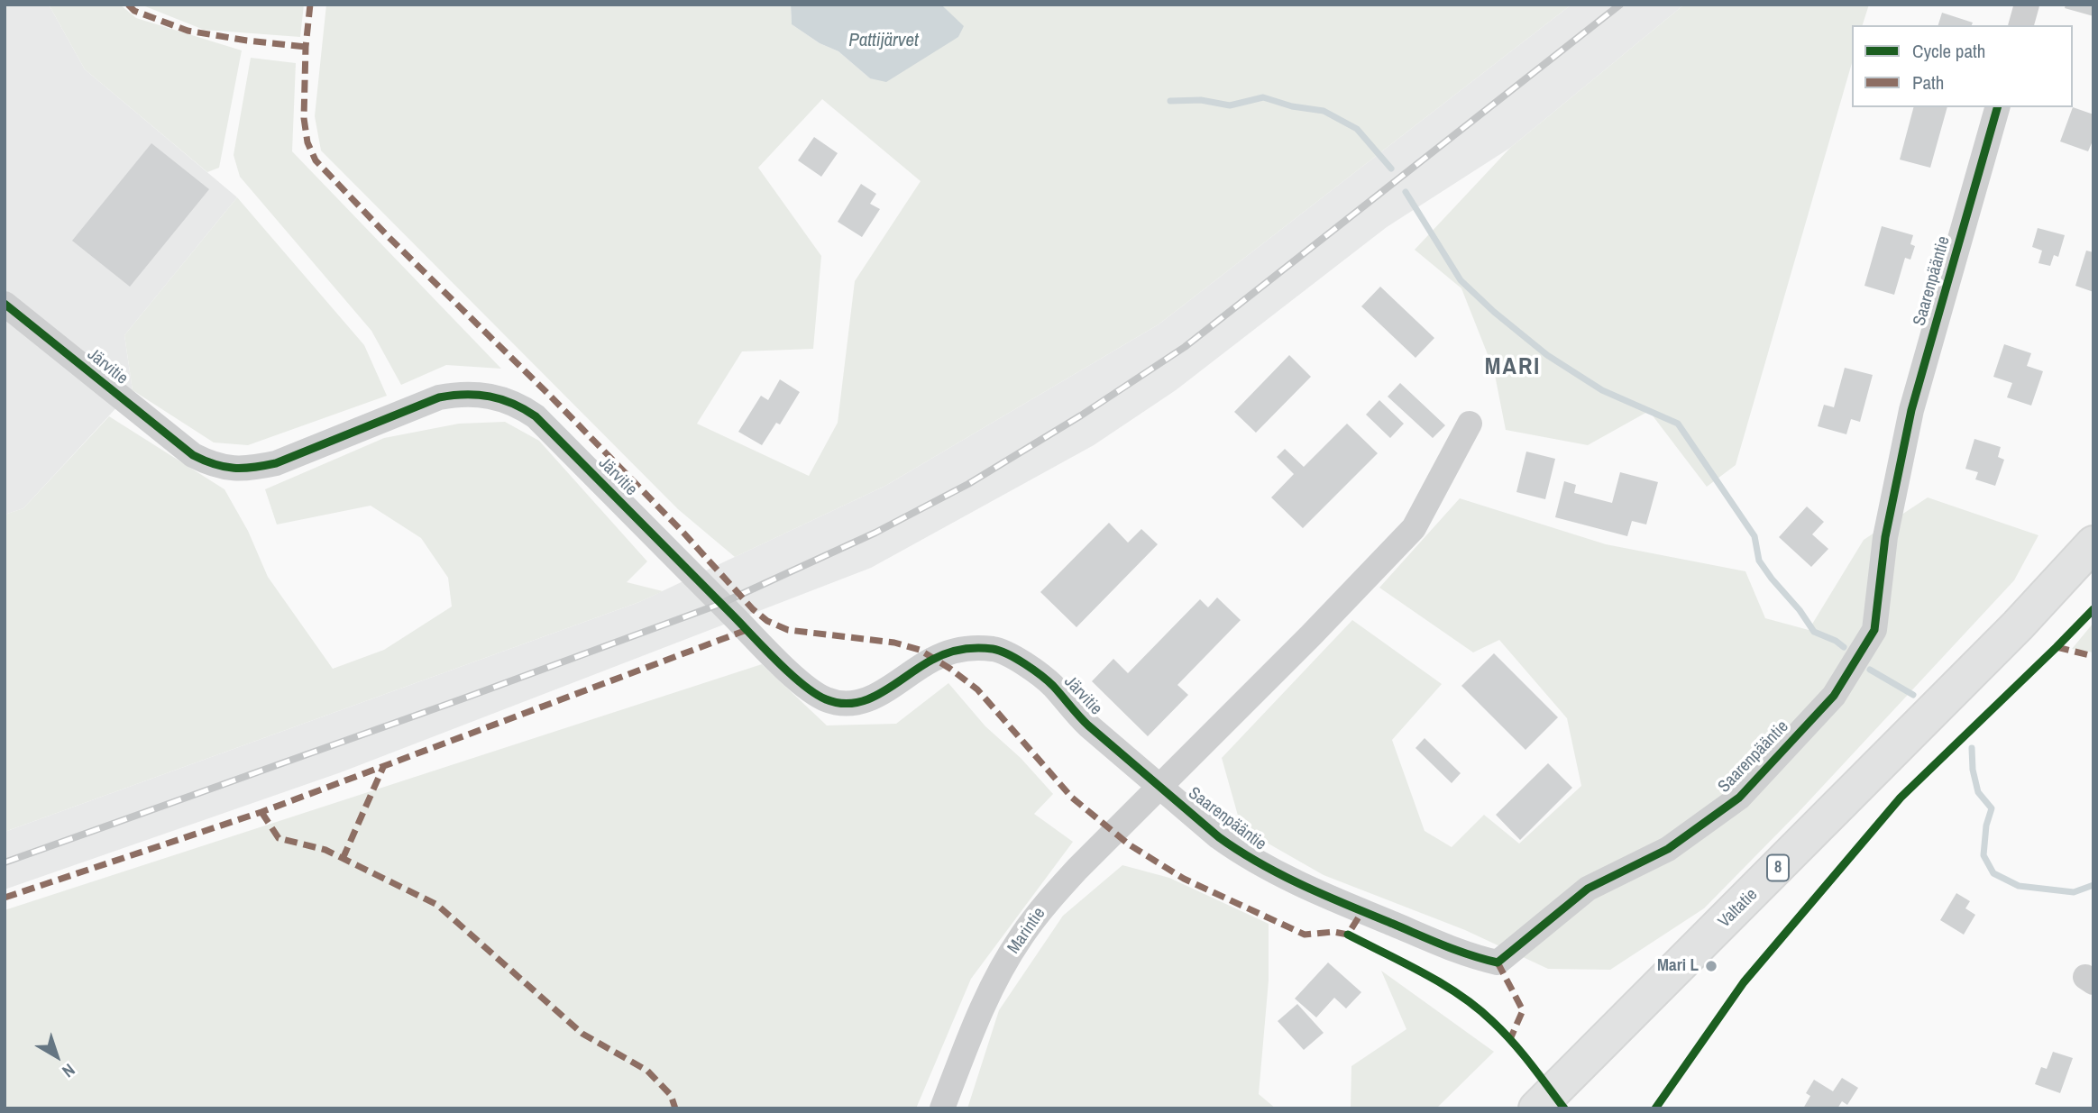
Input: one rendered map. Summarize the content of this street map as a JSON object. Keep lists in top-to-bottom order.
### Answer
{
  "streets": {
    "highway": ["8", "Valtatie"],
    "street": ["Saarenpääntie", "Järvitie", "Marintie"]
  },
  "crossings": [
    ["Saarenpääntie", "Järvitie"],
    ["Saarenpääntie", "Marintie"],
    ["Järvitie", "Marintie"]
  ],
  "districts": ["MARI"],
  "water": ["Pattijärvet"],
  "places": ["Mari L"],
  "legend": ["Cycle path", "Path"],
  "north": "bottom right"
}
